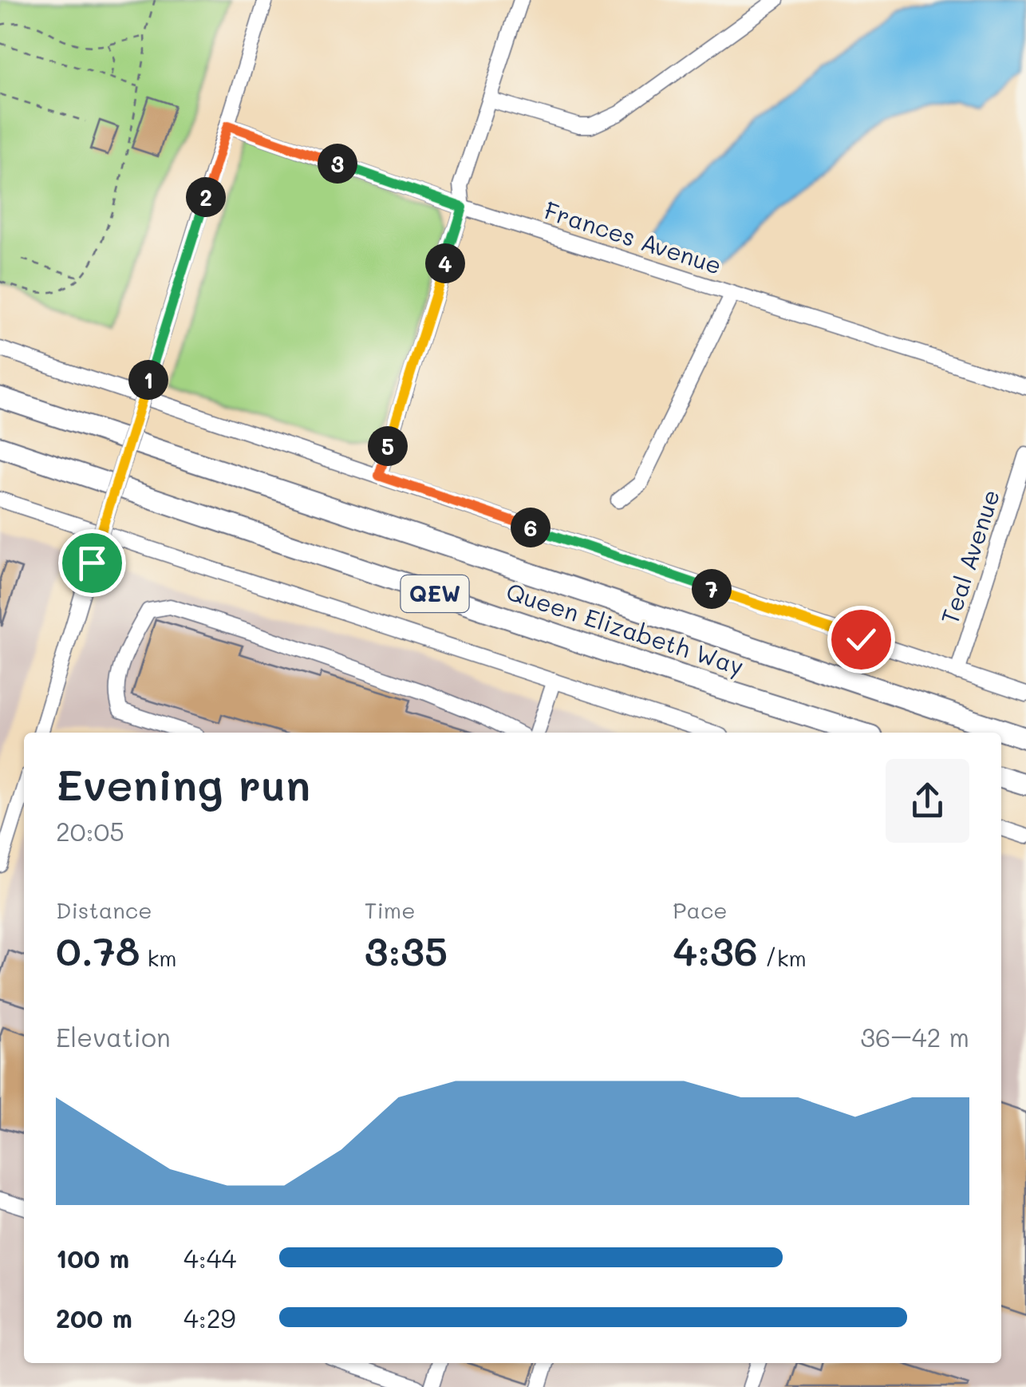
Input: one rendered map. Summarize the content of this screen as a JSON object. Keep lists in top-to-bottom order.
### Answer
{
  "streets": {
    "highway": ["QEW", "Queen Elizabeth Way"],
    "street": ["Frances Avenue", "Teal Avenue"]
  },
  "page": {
    "pins": [
      "3",
      "2",
      "4",
      "1",
      "5",
      "6",
      "7"
    ],
    "heading": ["Evening run", "20:05"],
    "stats": [
      ["Distance", "0.78 km"],
      ["Time", "3:35"],
      ["Pace", "4:36 /km"]
    ],
    "chart": ["Elevation", "36–42 m"],
    "list": [
      {
        "name": "100 m",
        "note": "4:44"
      },
      {
        "name": "200 m",
        "note": "4:29"
      }
    ]
  }
}
